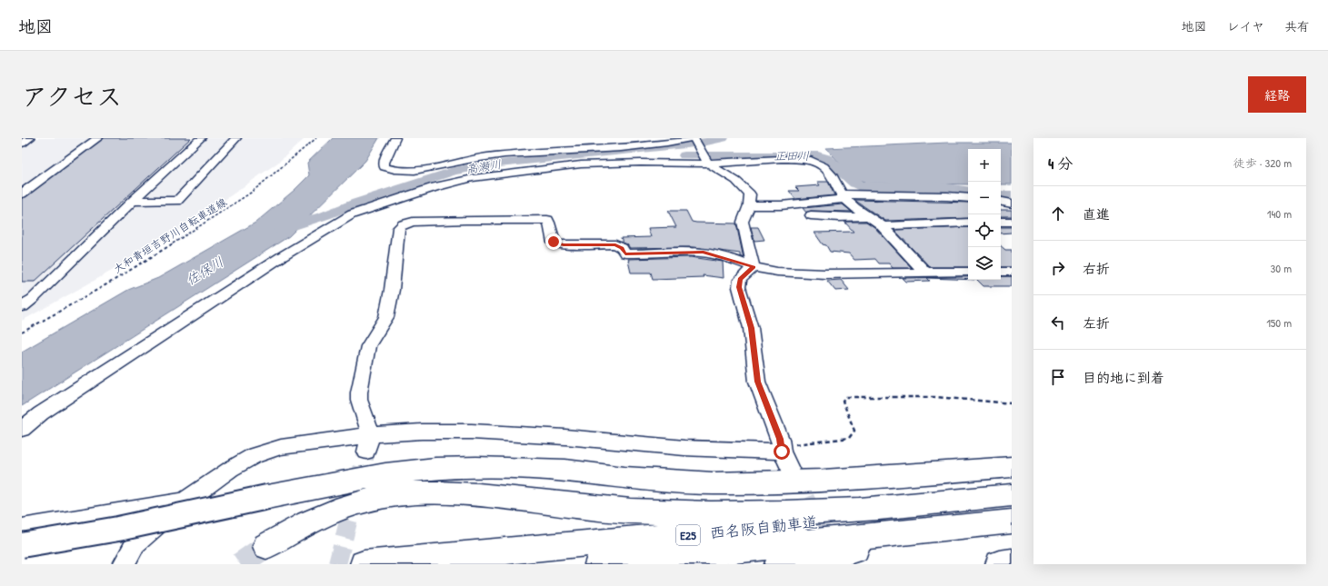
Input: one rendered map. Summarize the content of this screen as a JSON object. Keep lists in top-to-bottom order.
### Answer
{
  "streets": {
    "highway": ["西名阪自動車道", "E25"],
    "path": ["大和青垣吉野川自転車道線"]
  },
  "water": ["正田川", "高瀬川", "佐保川"],
  "page": {
    "header": "地図",
    "nav": ["地図", "レイヤ", "共有"],
    "title": "アクセス",
    "buttons": "経路",
    "heading": ["4 分", "徒歩 · 320 m"],
    "map_buttons": ["+", "−"],
    "list": [
      ["直進", "140 m"],
      ["右折", "30 m"],
      ["左折", "150 m"],
      "目的地に到着"
    ]
  }
}
